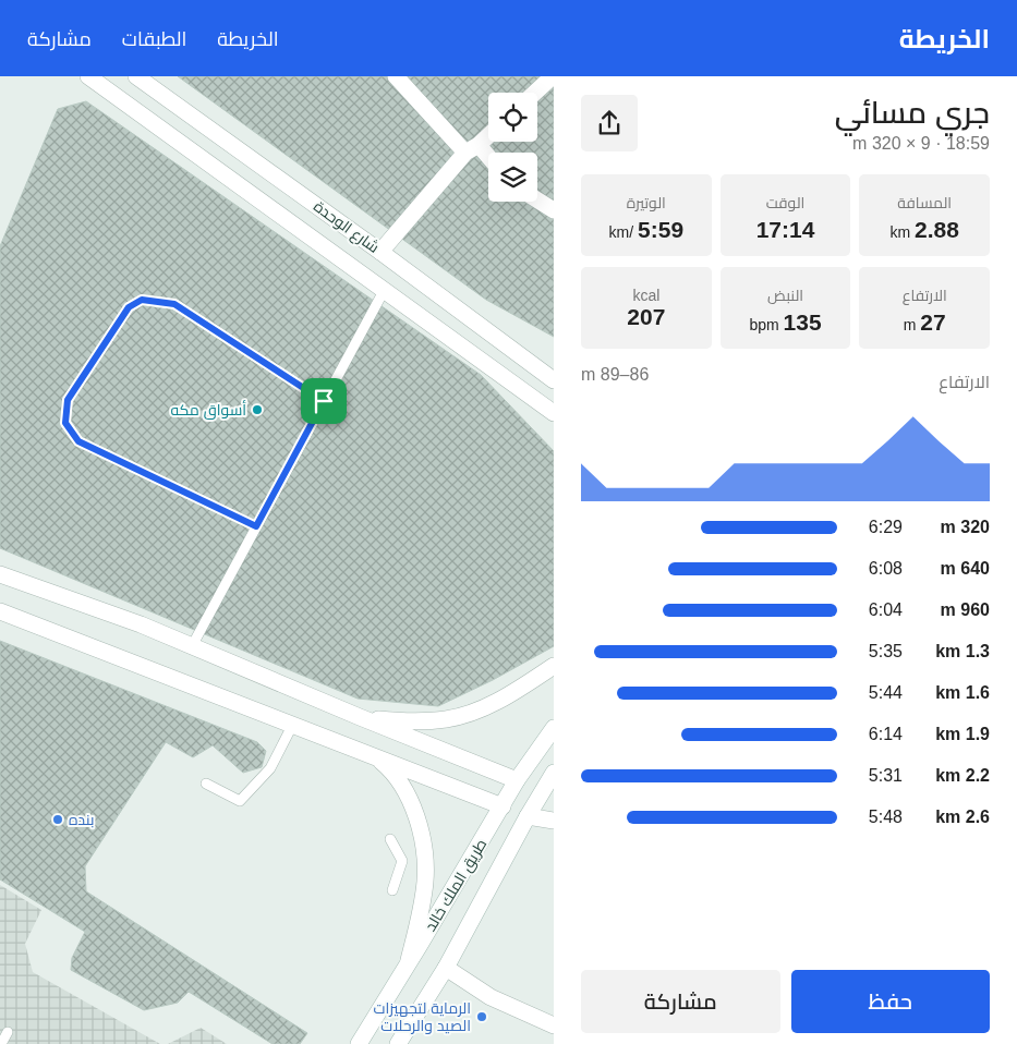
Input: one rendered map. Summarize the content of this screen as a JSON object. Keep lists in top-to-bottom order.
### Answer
{
  "streets": {
    "street": ["شارع الوحدة", "طريق الملك خالد"]
  },
  "places": ["أسواق مكه", "بنده", "الرماية لتجهيزات الصيد والرحلات"],
  "page": {
    "header": "الخريطة",
    "nav": ["الخريطة", "الطبقات", "مشاركة"],
    "heading": ["جري مسائي", "18:59 · 9 × 320 m"],
    "stats": [
      ["المسافة", "2.88 km"],
      ["الوقت", "17:14"],
      ["الوتيرة", "5:59 /km"],
      ["الارتفاع", "27 m"],
      ["النبض", "135 bpm"],
      ["kcal", "207"]
    ],
    "chart": ["الارتفاع", "86–89 m"],
    "list": [
      {
        "name": "320 m",
        "note": "6:29"
      },
      {
        "name": "640 m",
        "note": "6:08"
      },
      {
        "name": "960 m",
        "note": "6:04"
      },
      {
        "name": "1.3 km",
        "note": "5:35"
      },
      {
        "name": "1.6 km",
        "note": "5:44"
      },
      {
        "name": "1.9 km",
        "note": "6:14"
      },
      {
        "name": "2.2 km",
        "note": "5:31"
      },
      {
        "name": "2.6 km",
        "note": "5:48"
      }
    ],
    "buttons": ["حفظ", "مشاركة"]
  }
}
